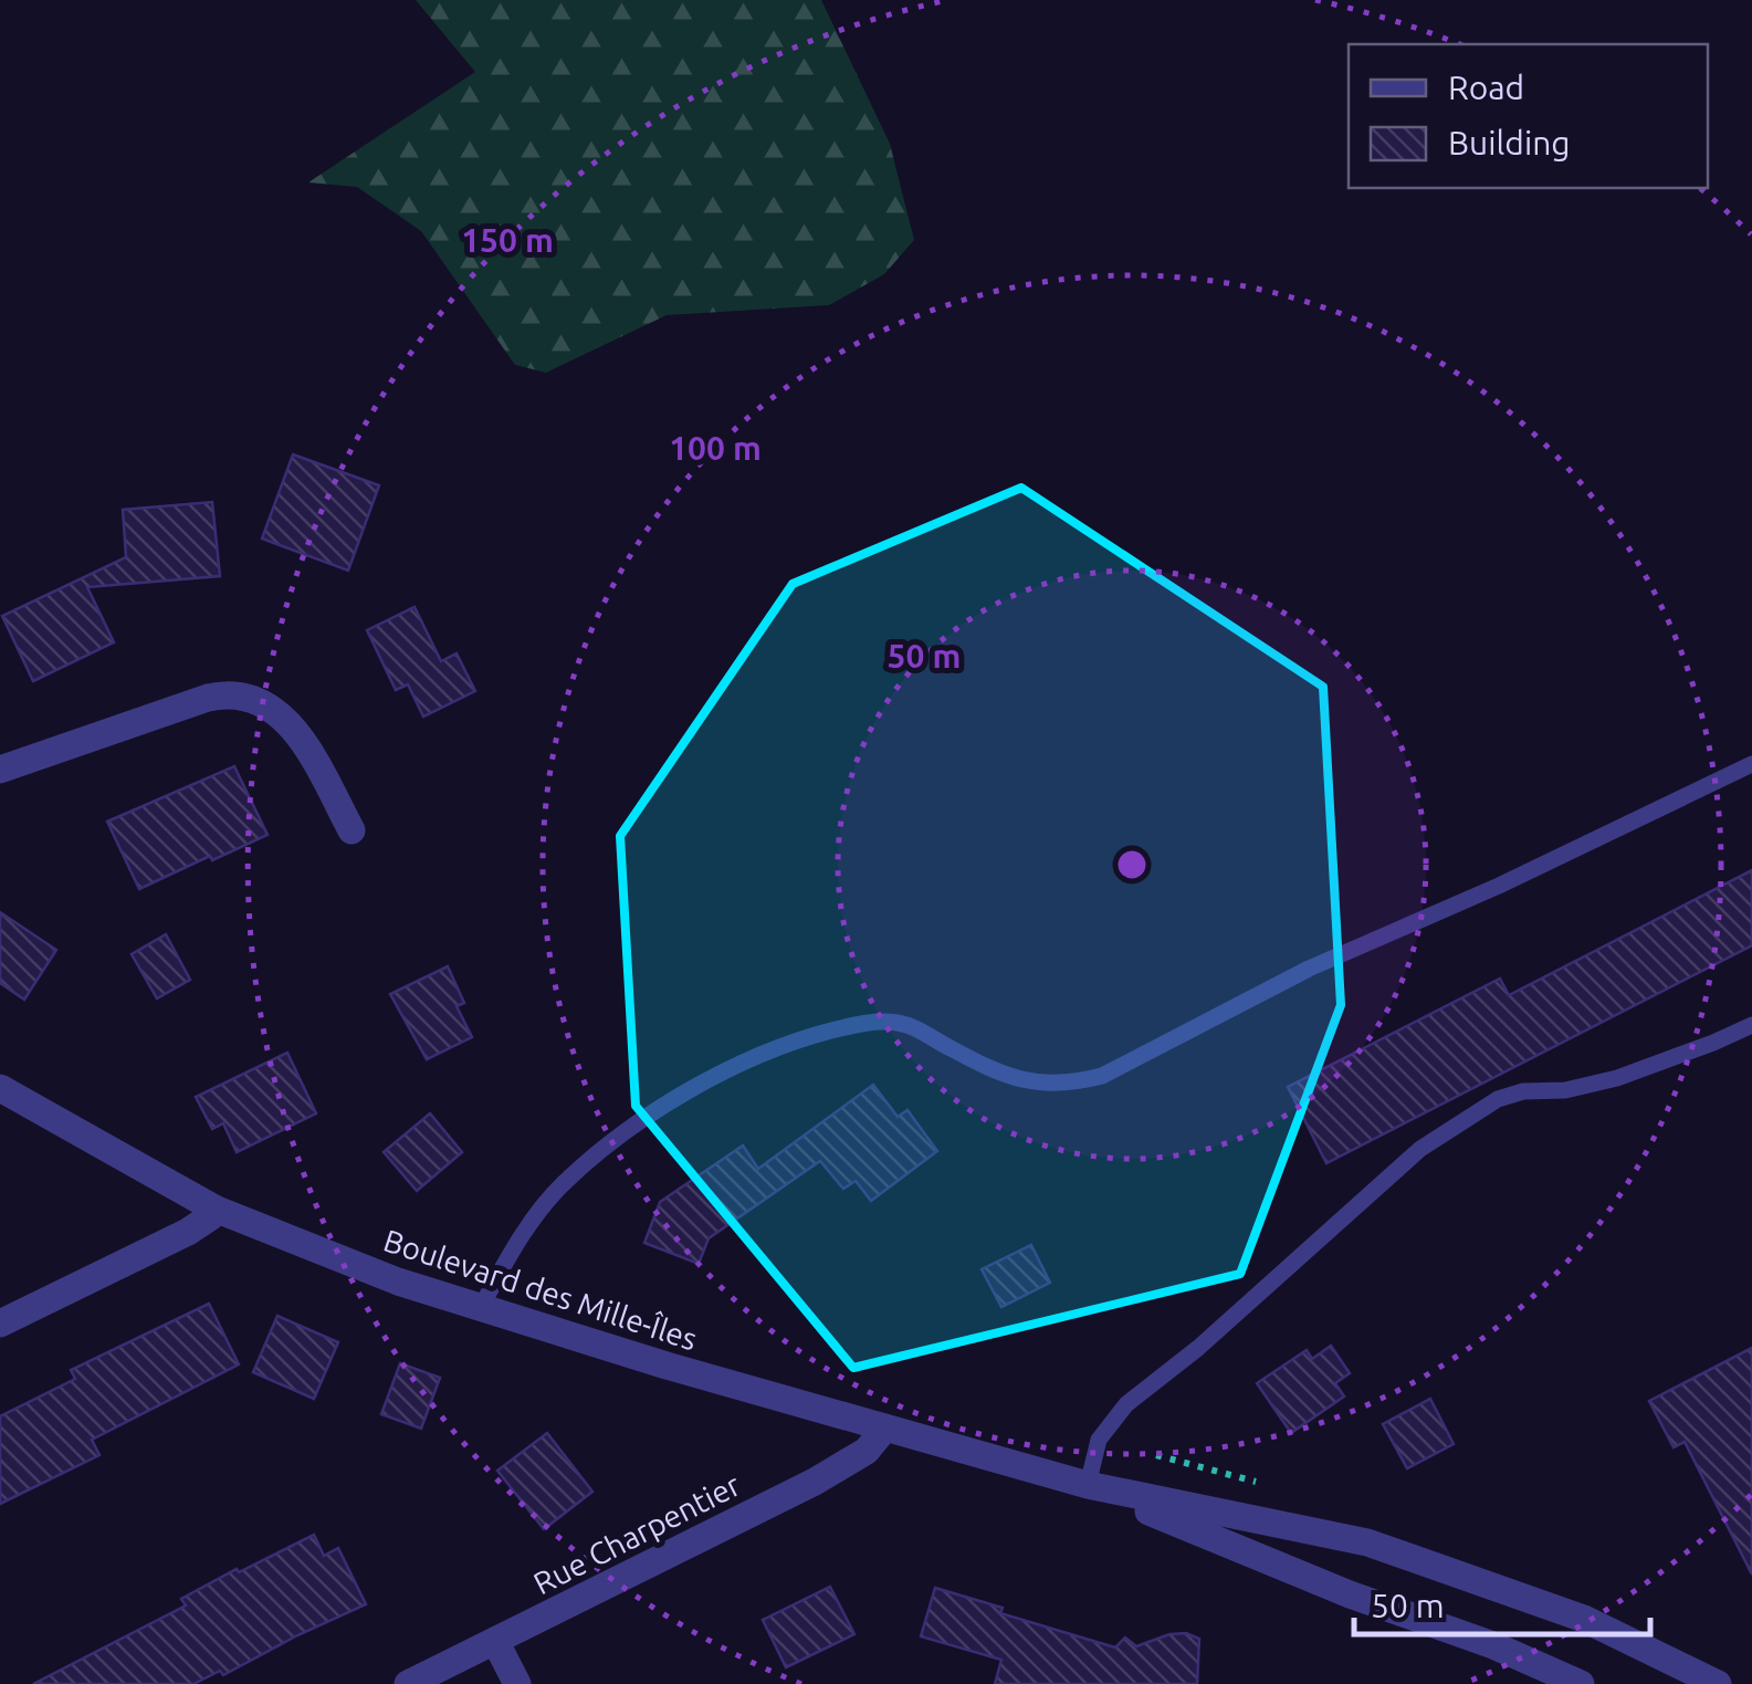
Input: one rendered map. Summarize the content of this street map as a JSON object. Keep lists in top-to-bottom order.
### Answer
{
  "streets": {
    "street": ["Boulevard des Mille-Îles", "Rue Charpentier"]
  },
  "crossings": [
    ["Boulevard des Mille-Îles", "Rue Charpentier"]
  ],
  "legend": ["Road", "Building"],
  "scale_bar": "50 m",
  "rings": ["150 m", "100 m", "50 m"]
}
